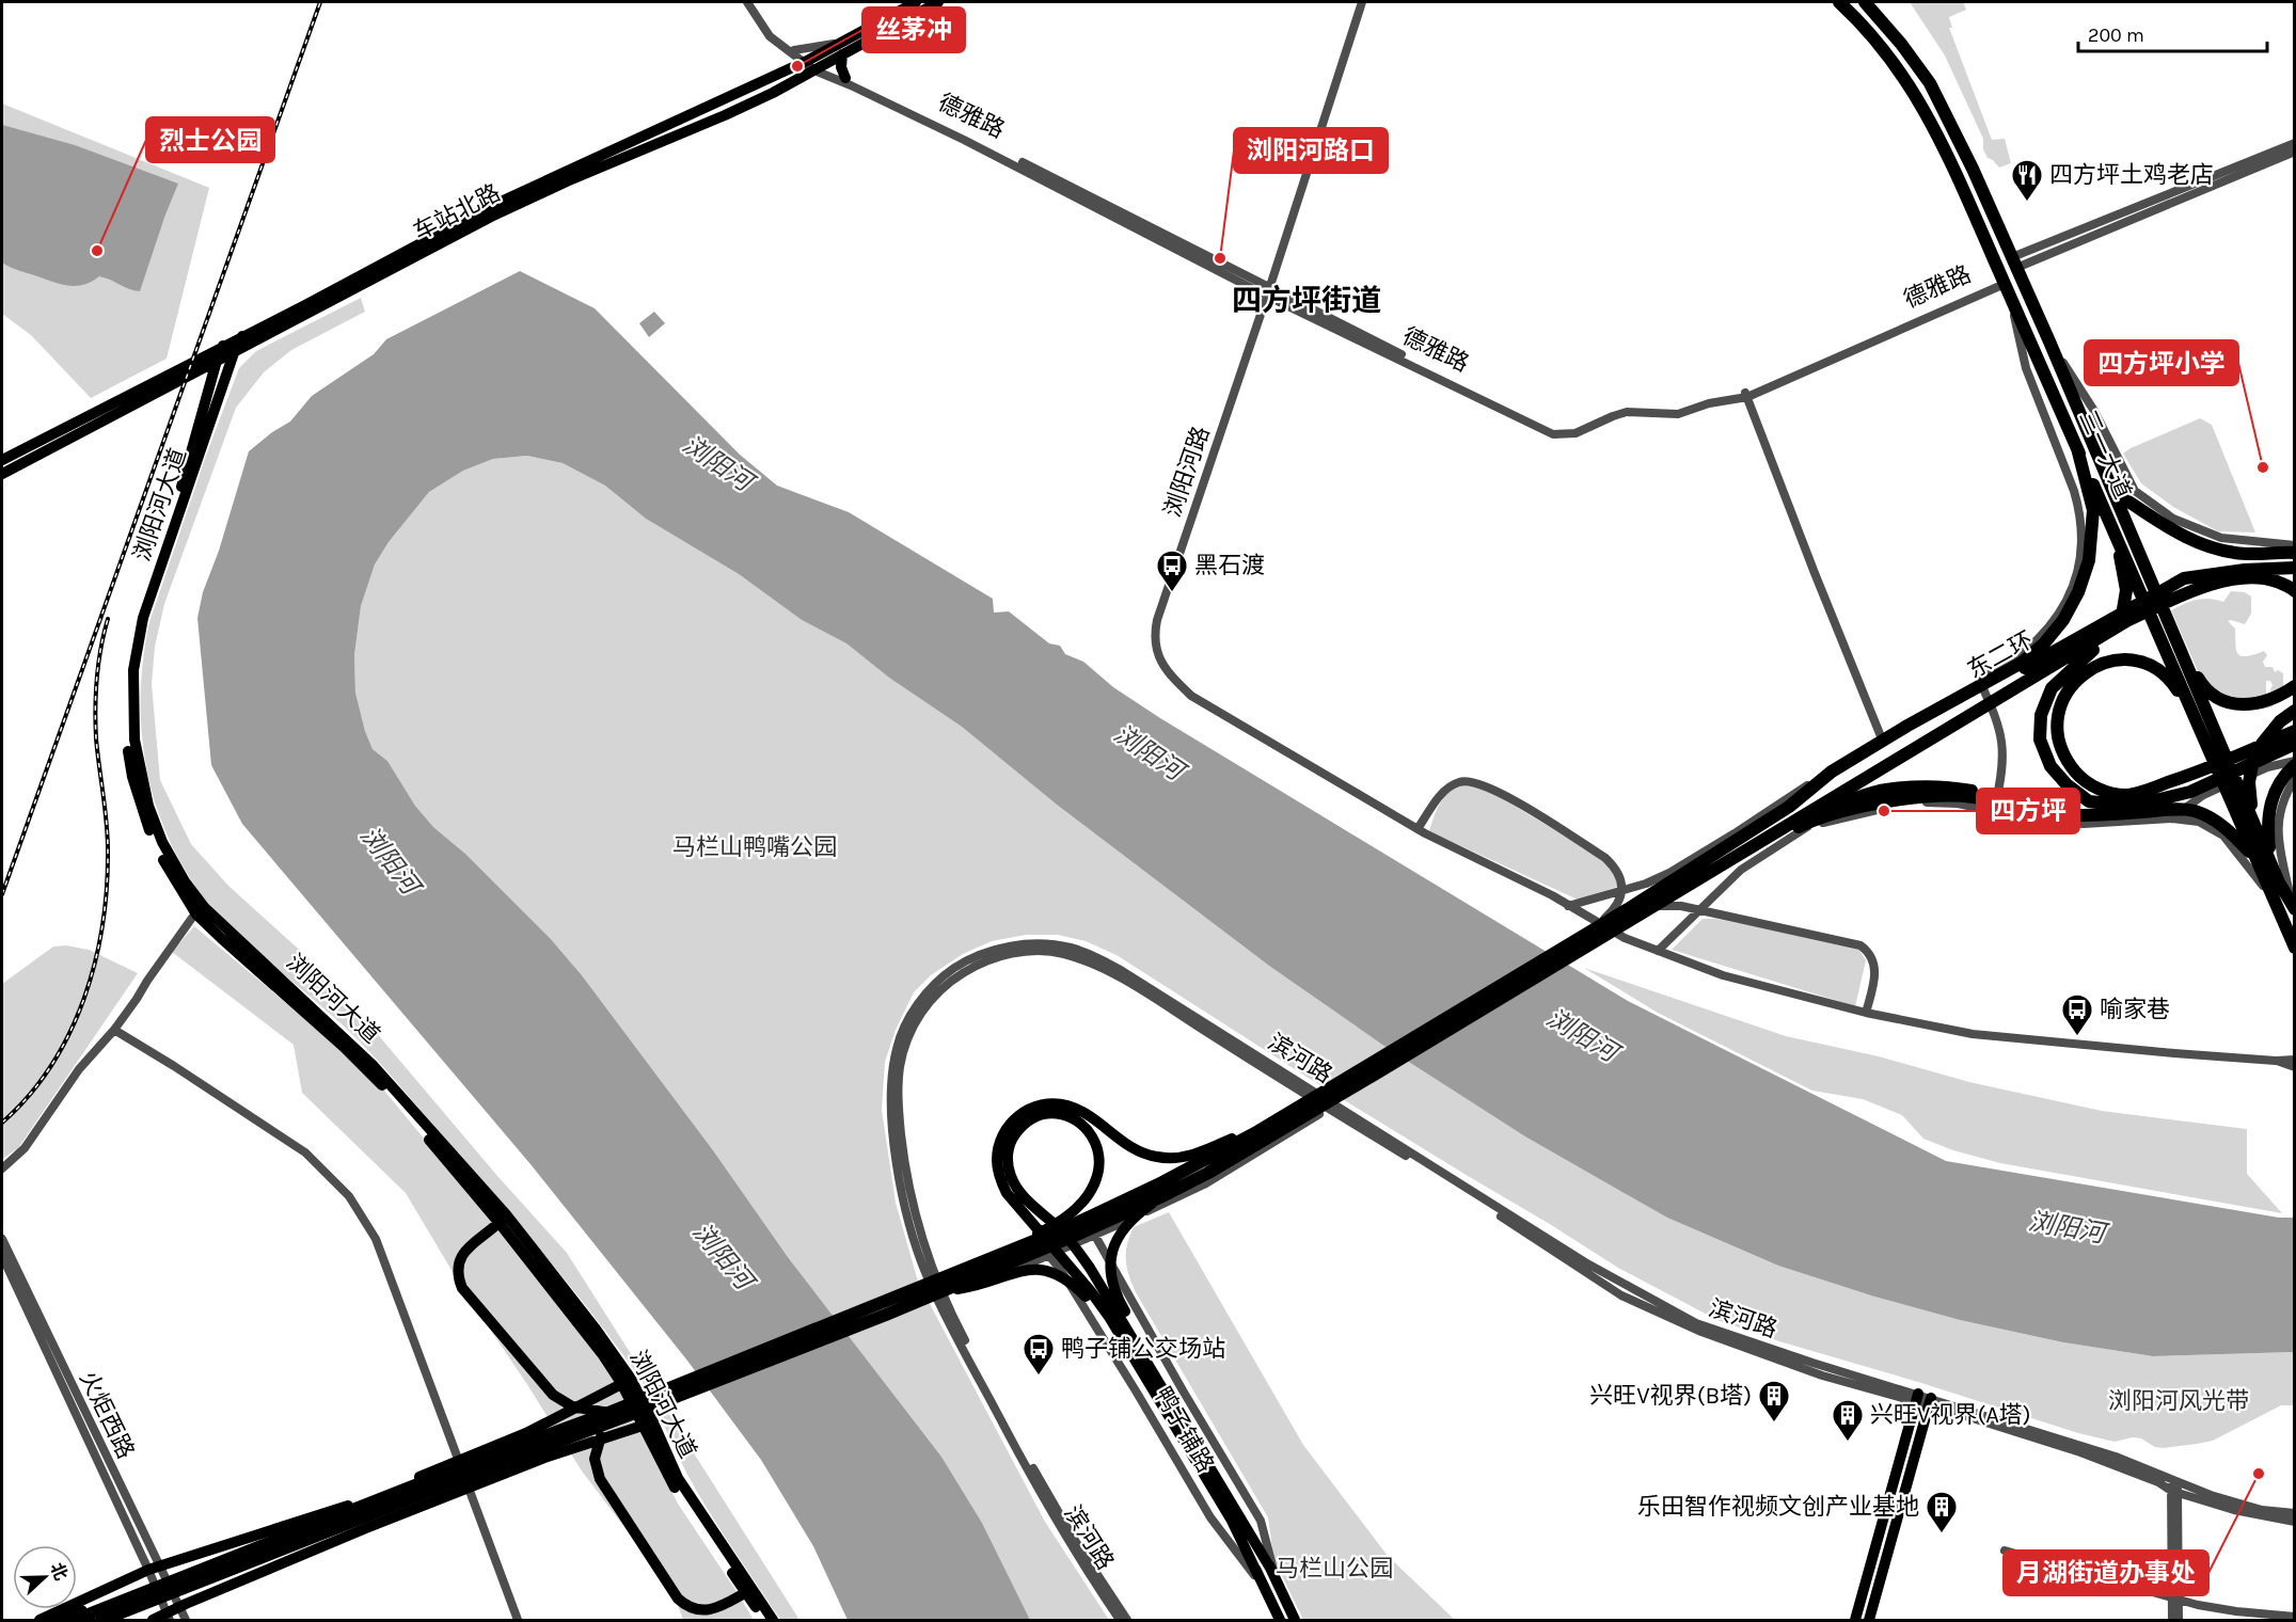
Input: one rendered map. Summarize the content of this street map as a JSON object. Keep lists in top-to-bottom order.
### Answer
{
  "streets": {
    "highway": ["三一大道", "东二环"],
    "main road": ["车站北路", "浏阳河大道", "鸭子铺路"],
    "street": [
      "德雅路",
      "浏阳河路",
      "滨河路",
      "火炬西路"
    ]
  },
  "crossings": [
    ["德雅路", "车站北路"],
    ["德雅路", "三一大道"],
    ["德雅路", "浏阳河路"],
    ["车站北路", "浏阳河大道"]
  ],
  "districts": ["四方坪街道"],
  "water": ["浏阳河"],
  "parks": ["马栏山鸭嘴公园", "浏阳河风光带", "马栏山公园"],
  "places": {
    "other": [
      "丝茅冲",
      "烈士公园",
      "浏阳河路口",
      "四方坪小学",
      "四方坪",
      "月湖街道办事处"
    ],
    "restaurant": ["四方坪土鸡老店"],
    "bus stop": ["黑石渡", "喻家巷", "鸭子铺公交场站"],
    "building": ["兴旺V视界(B塔)", "兴旺V视界(A塔)", "乐田智作视频文创产业基地"]
  },
  "scale_bar": "200 m",
  "north": "right"
}
